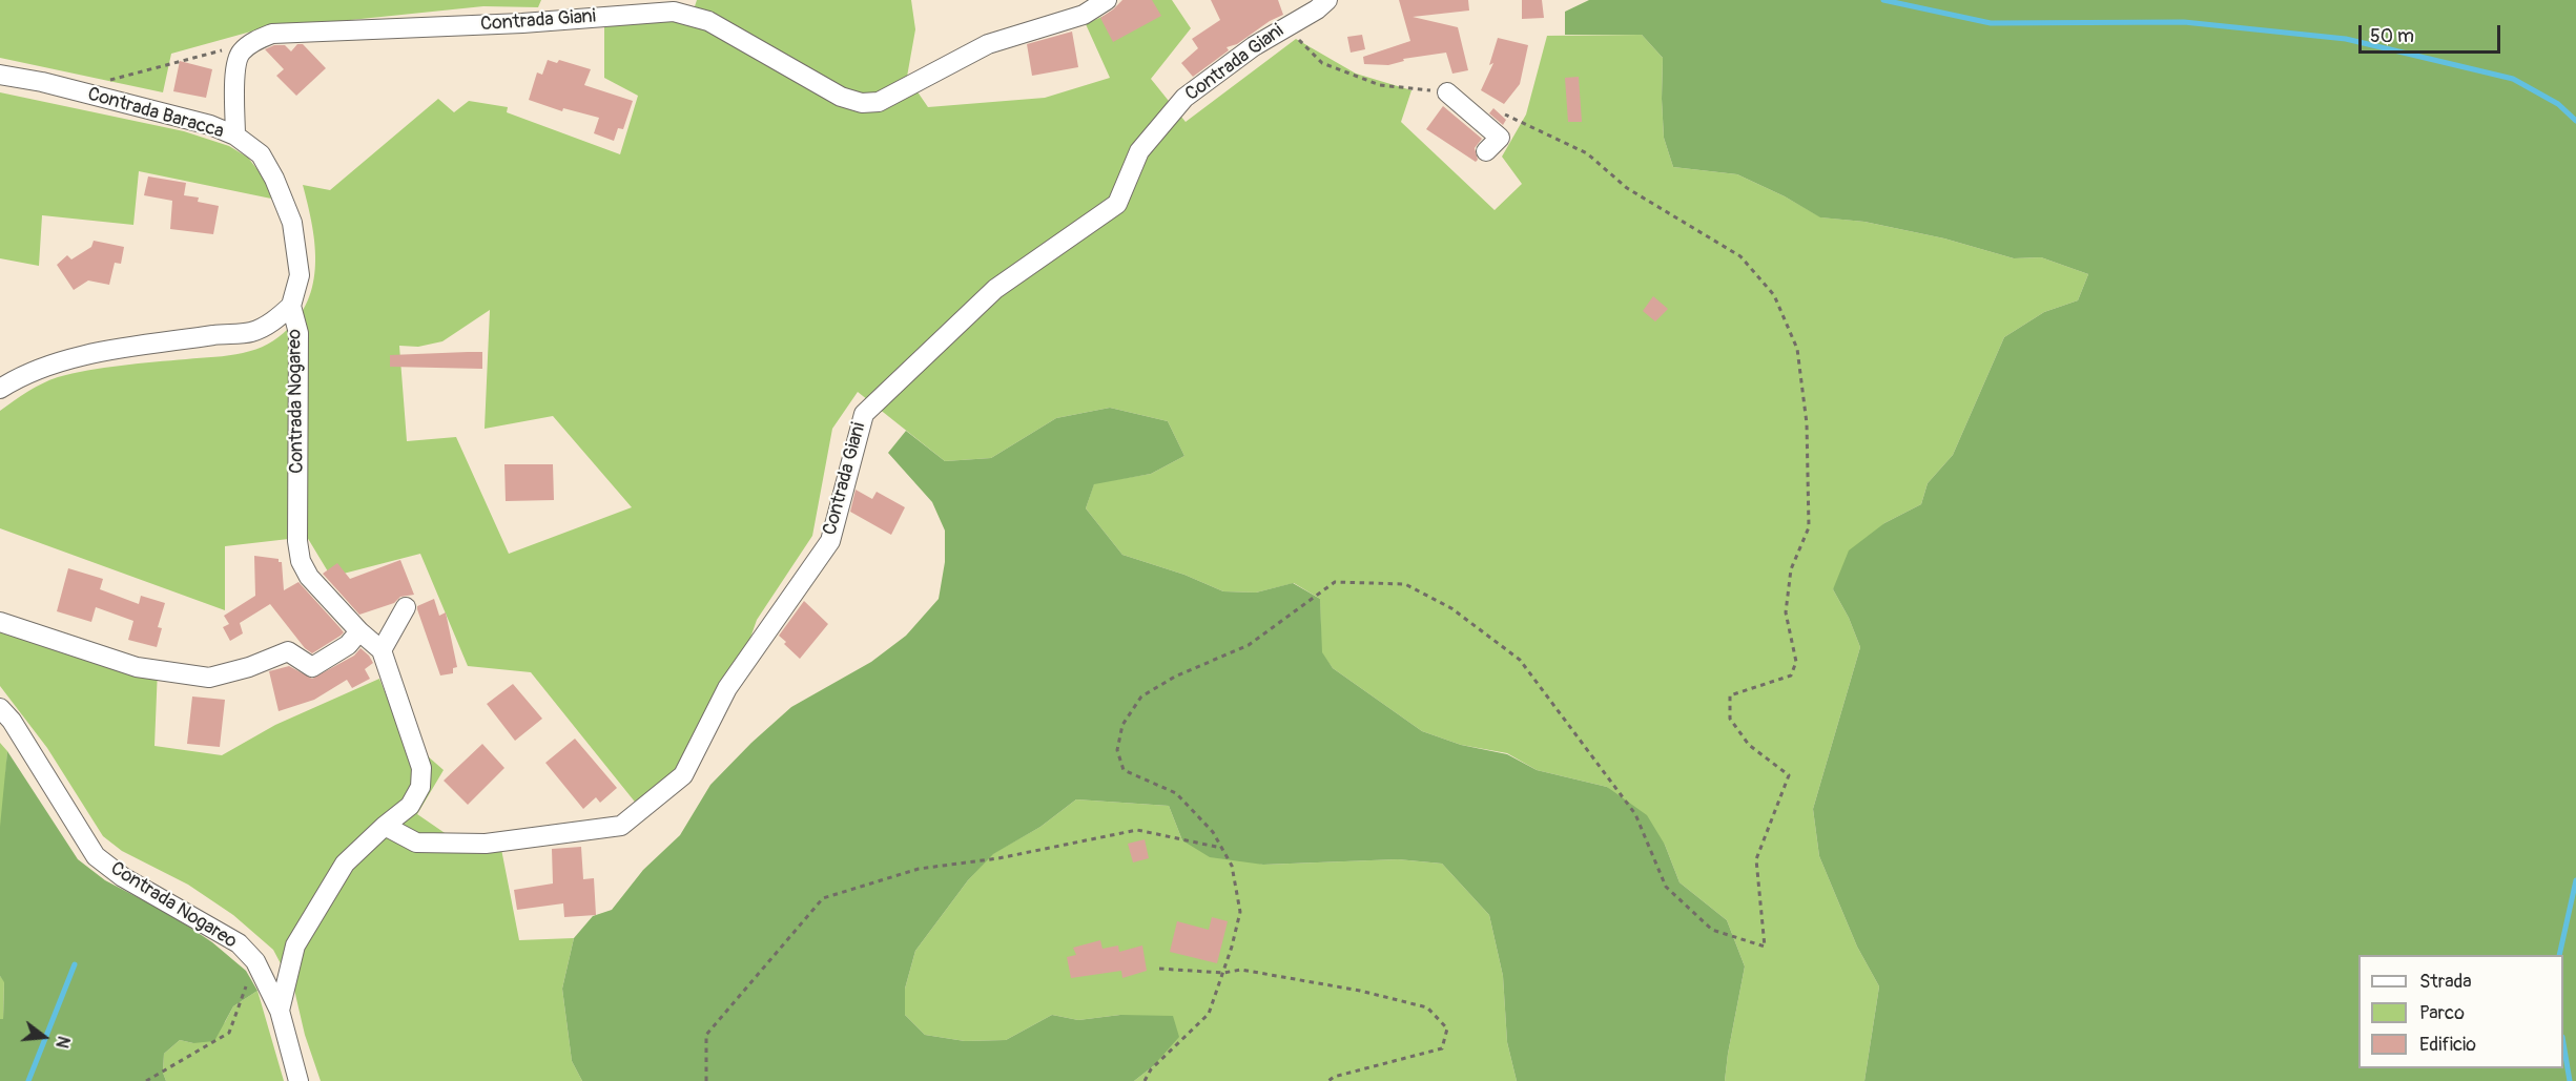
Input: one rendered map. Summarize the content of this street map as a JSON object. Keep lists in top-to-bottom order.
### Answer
{
  "streets": {
    "street": ["Contrada Giani", "Contrada Baracca", "Contrada Nogareo"]
  },
  "crossings": [
    ["Contrada Giani", "Contrada Nogareo"],
    ["Contrada Baracca", "Contrada Nogareo"]
  ],
  "legend": ["Strada", "Parco", "Edificio"],
  "scale_bar": "50 m",
  "north": "right"
}
